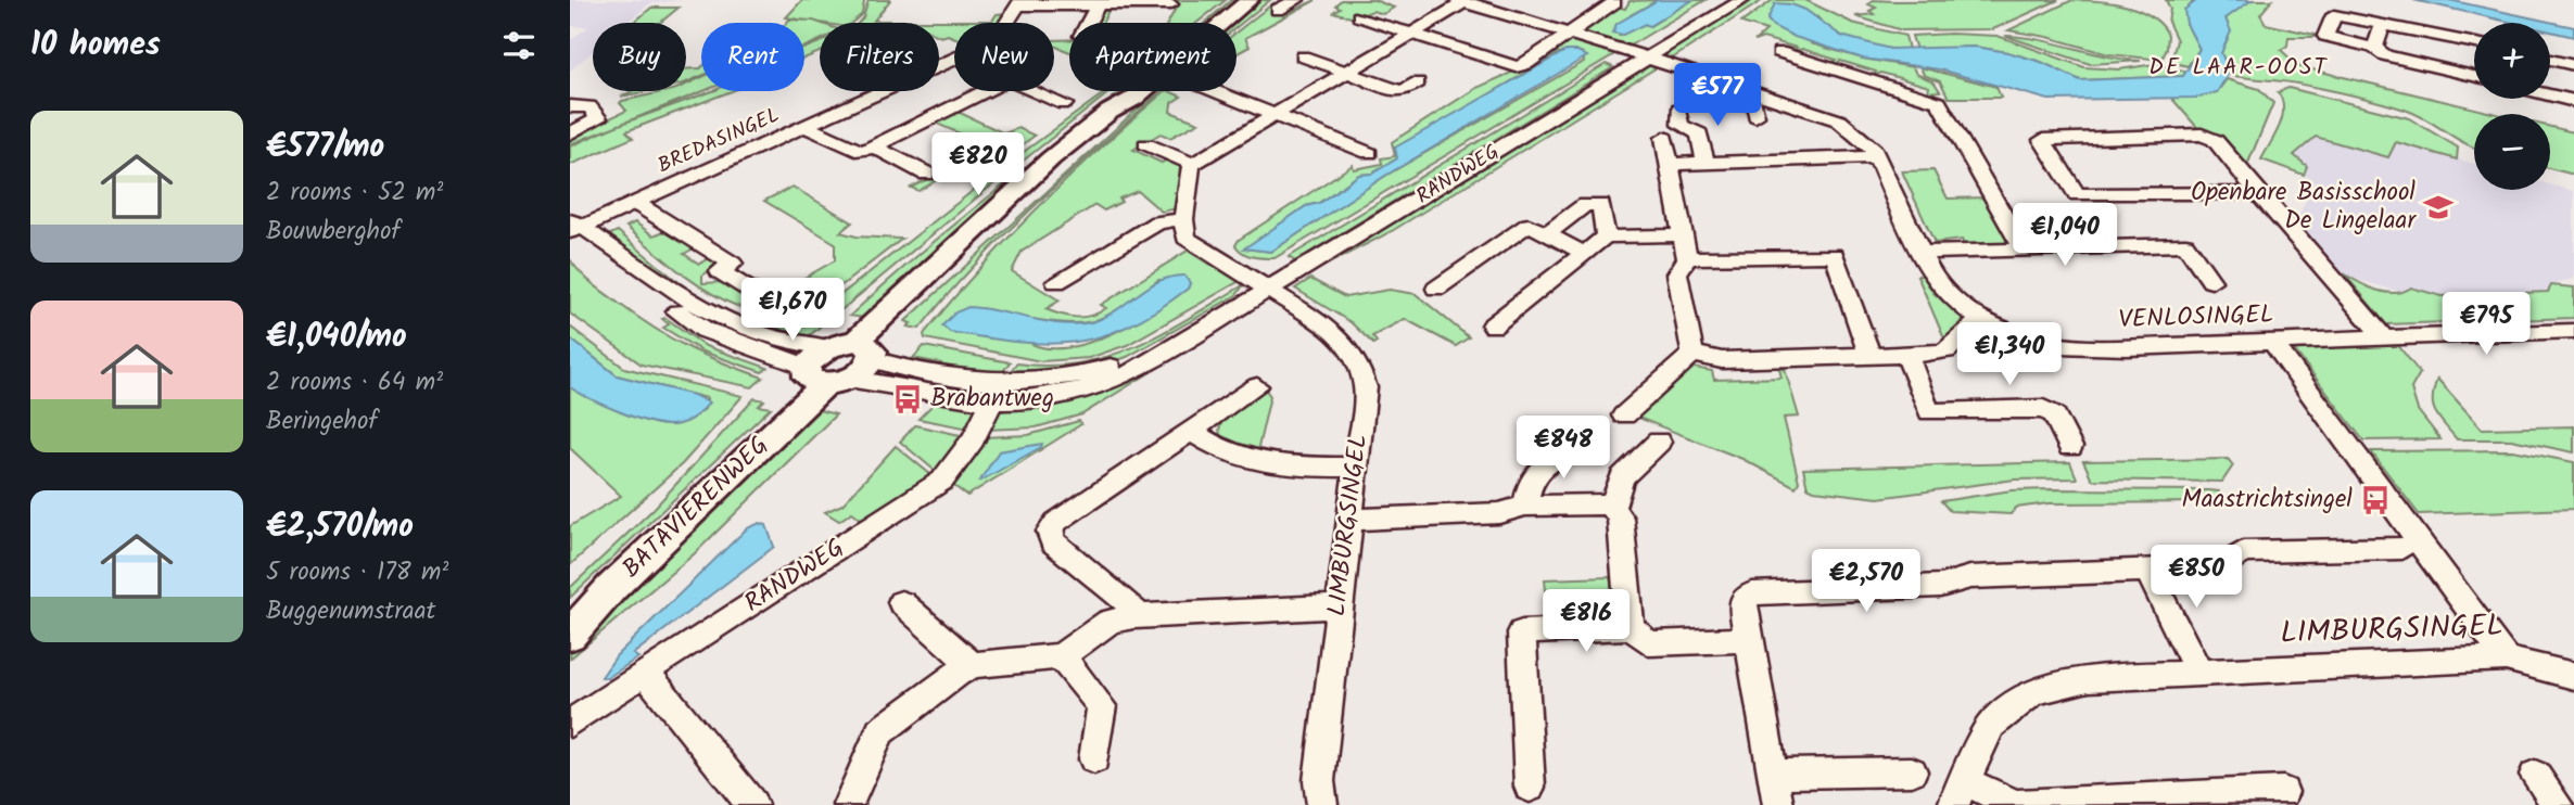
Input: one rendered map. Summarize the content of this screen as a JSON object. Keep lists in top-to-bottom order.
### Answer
{
  "streets": {
    "main road": ["BATAVIERENWEG"],
    "street": [
      "BREDASINGEL",
      "RANDWEG",
      "VENLOSINGEL",
      "LIMBURGSINGEL"
    ]
  },
  "crossings": [
    ["RANDWEG", "VENLOSINGEL"],
    ["RANDWEG", "BATAVIERENWEG"],
    ["RANDWEG", "LIMBURGSINGEL"]
  ],
  "districts": ["DE LAAR-OOST"],
  "places": {
    "school or university": ["Openbare Basisschool De Lingelaar"],
    "bus stop": ["Brabantweg", "Maastrichtsingel"]
  },
  "page": {
    "heading": "10 homes",
    "map_buttons": ["+", "−"],
    "chip": [
      "Buy",
      "Rent",
      "Filters",
      "New",
      "Apartment"
    ],
    "price": [
      "€577",
      "€820",
      "€1,040",
      "€1,670",
      "€795",
      "€1,340",
      "€848",
      "€850",
      "€2,570",
      "€816"
    ],
    "list": [
      {
        "name": "€577/mo",
        "note": "2 rooms · 52 m² · Bouwberghof"
      },
      {
        "name": "€1,040/mo",
        "note": "2 rooms · 64 m² · Beringehof"
      },
      {
        "name": "€2,570/mo",
        "note": "5 rooms · 178 m² · Buggenumstraat"
      }
    ]
  }
}
